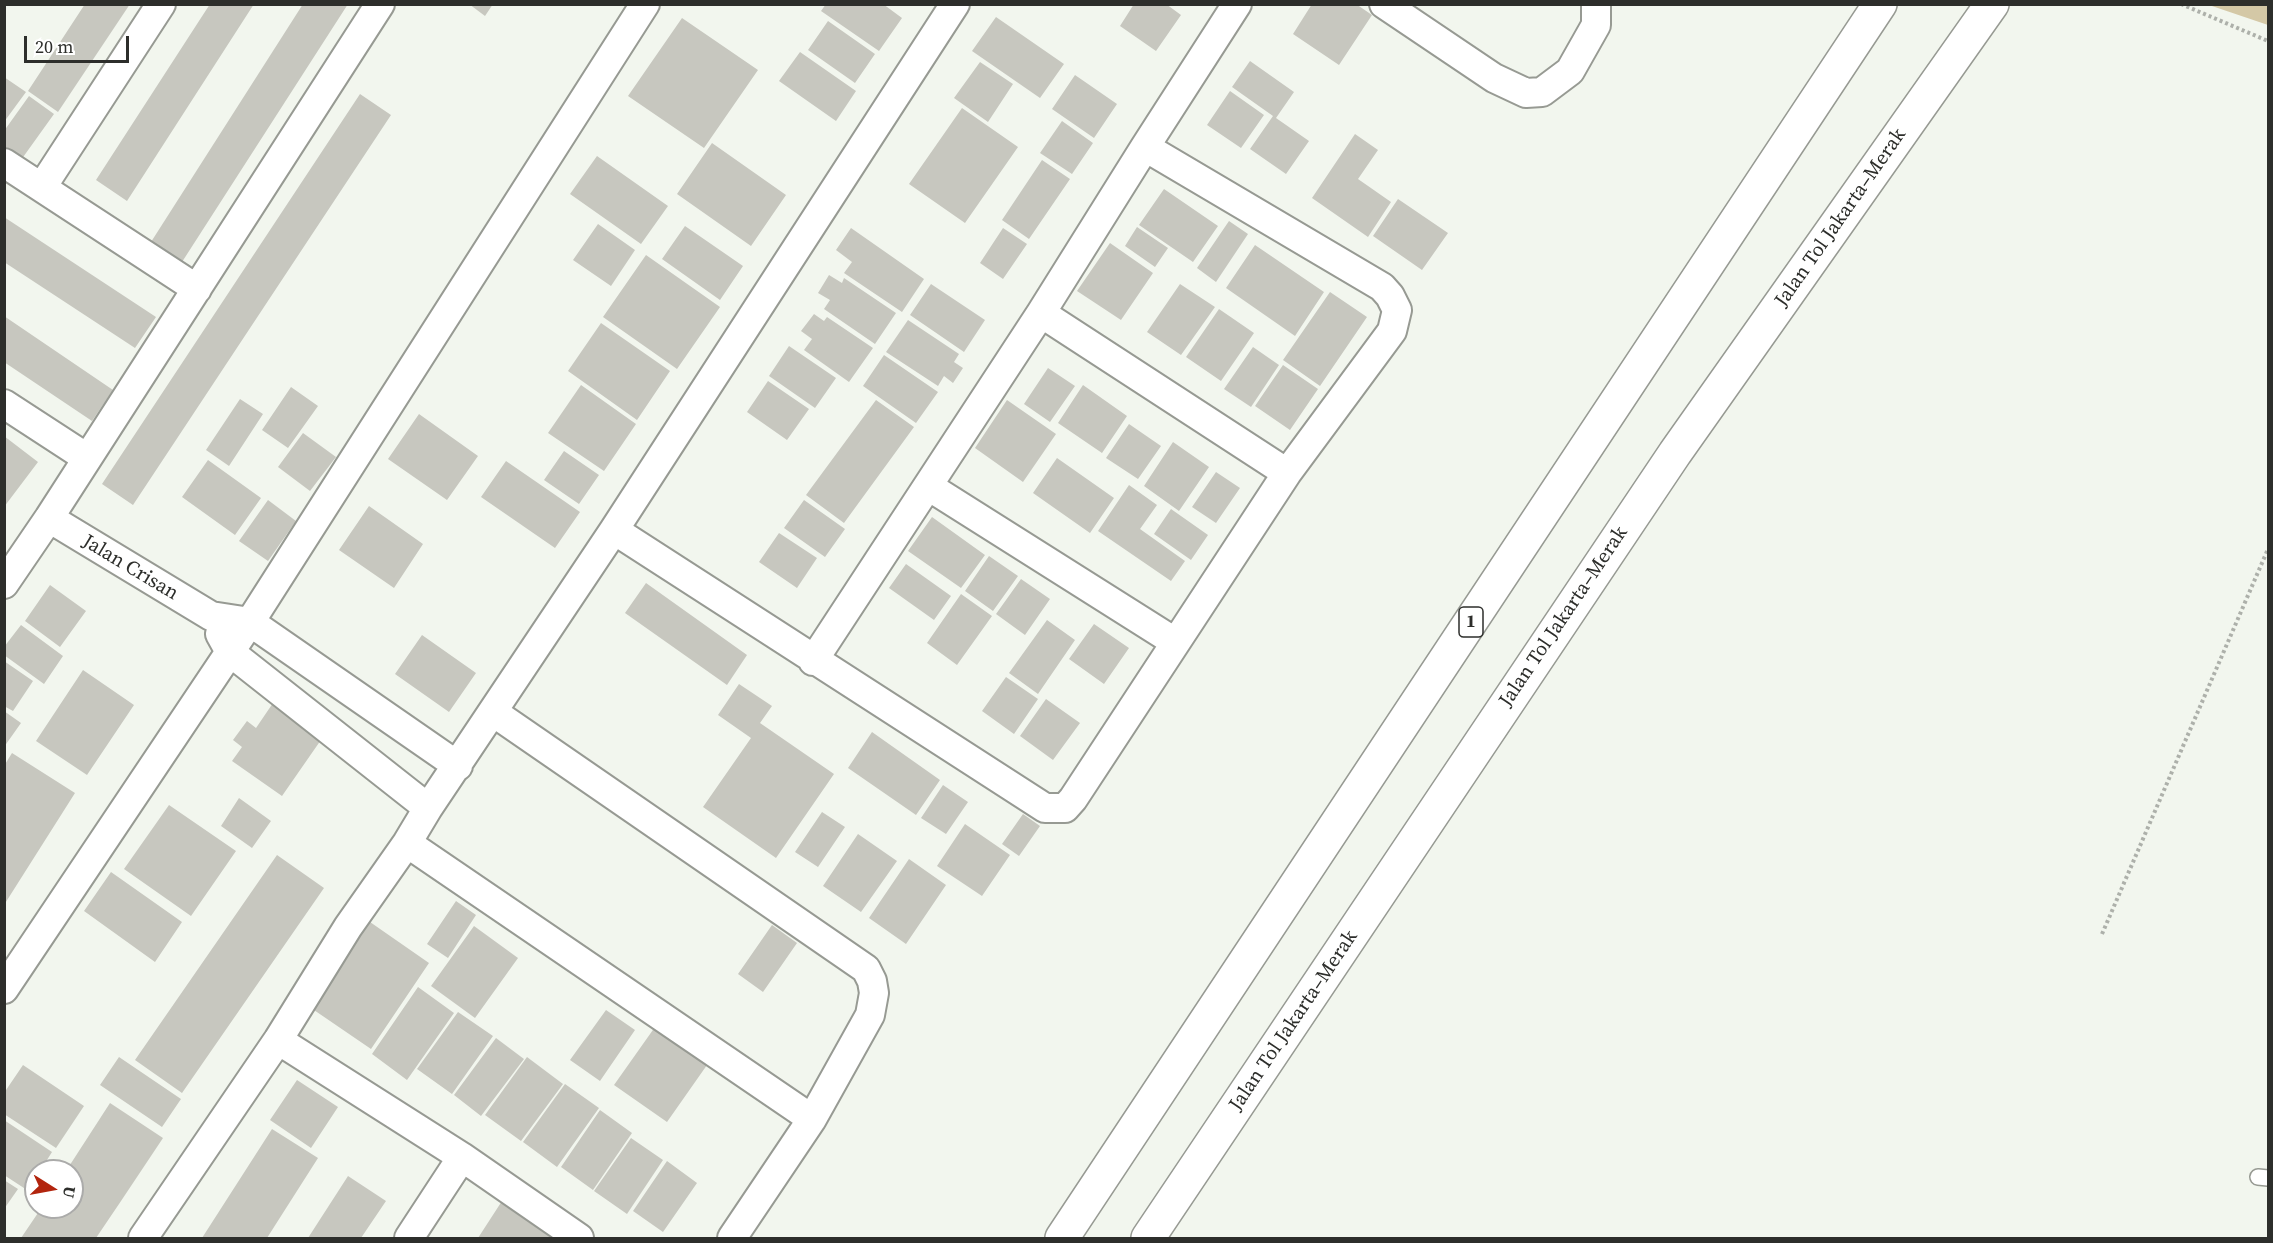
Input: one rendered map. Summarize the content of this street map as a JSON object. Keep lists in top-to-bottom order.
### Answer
{
  "streets": {
    "highway": ["Jalan Tol Jakarta–Merak", "1"],
    "street": ["Jalan Crisan"]
  },
  "scale_bar": "20 m",
  "north": "right"
}
